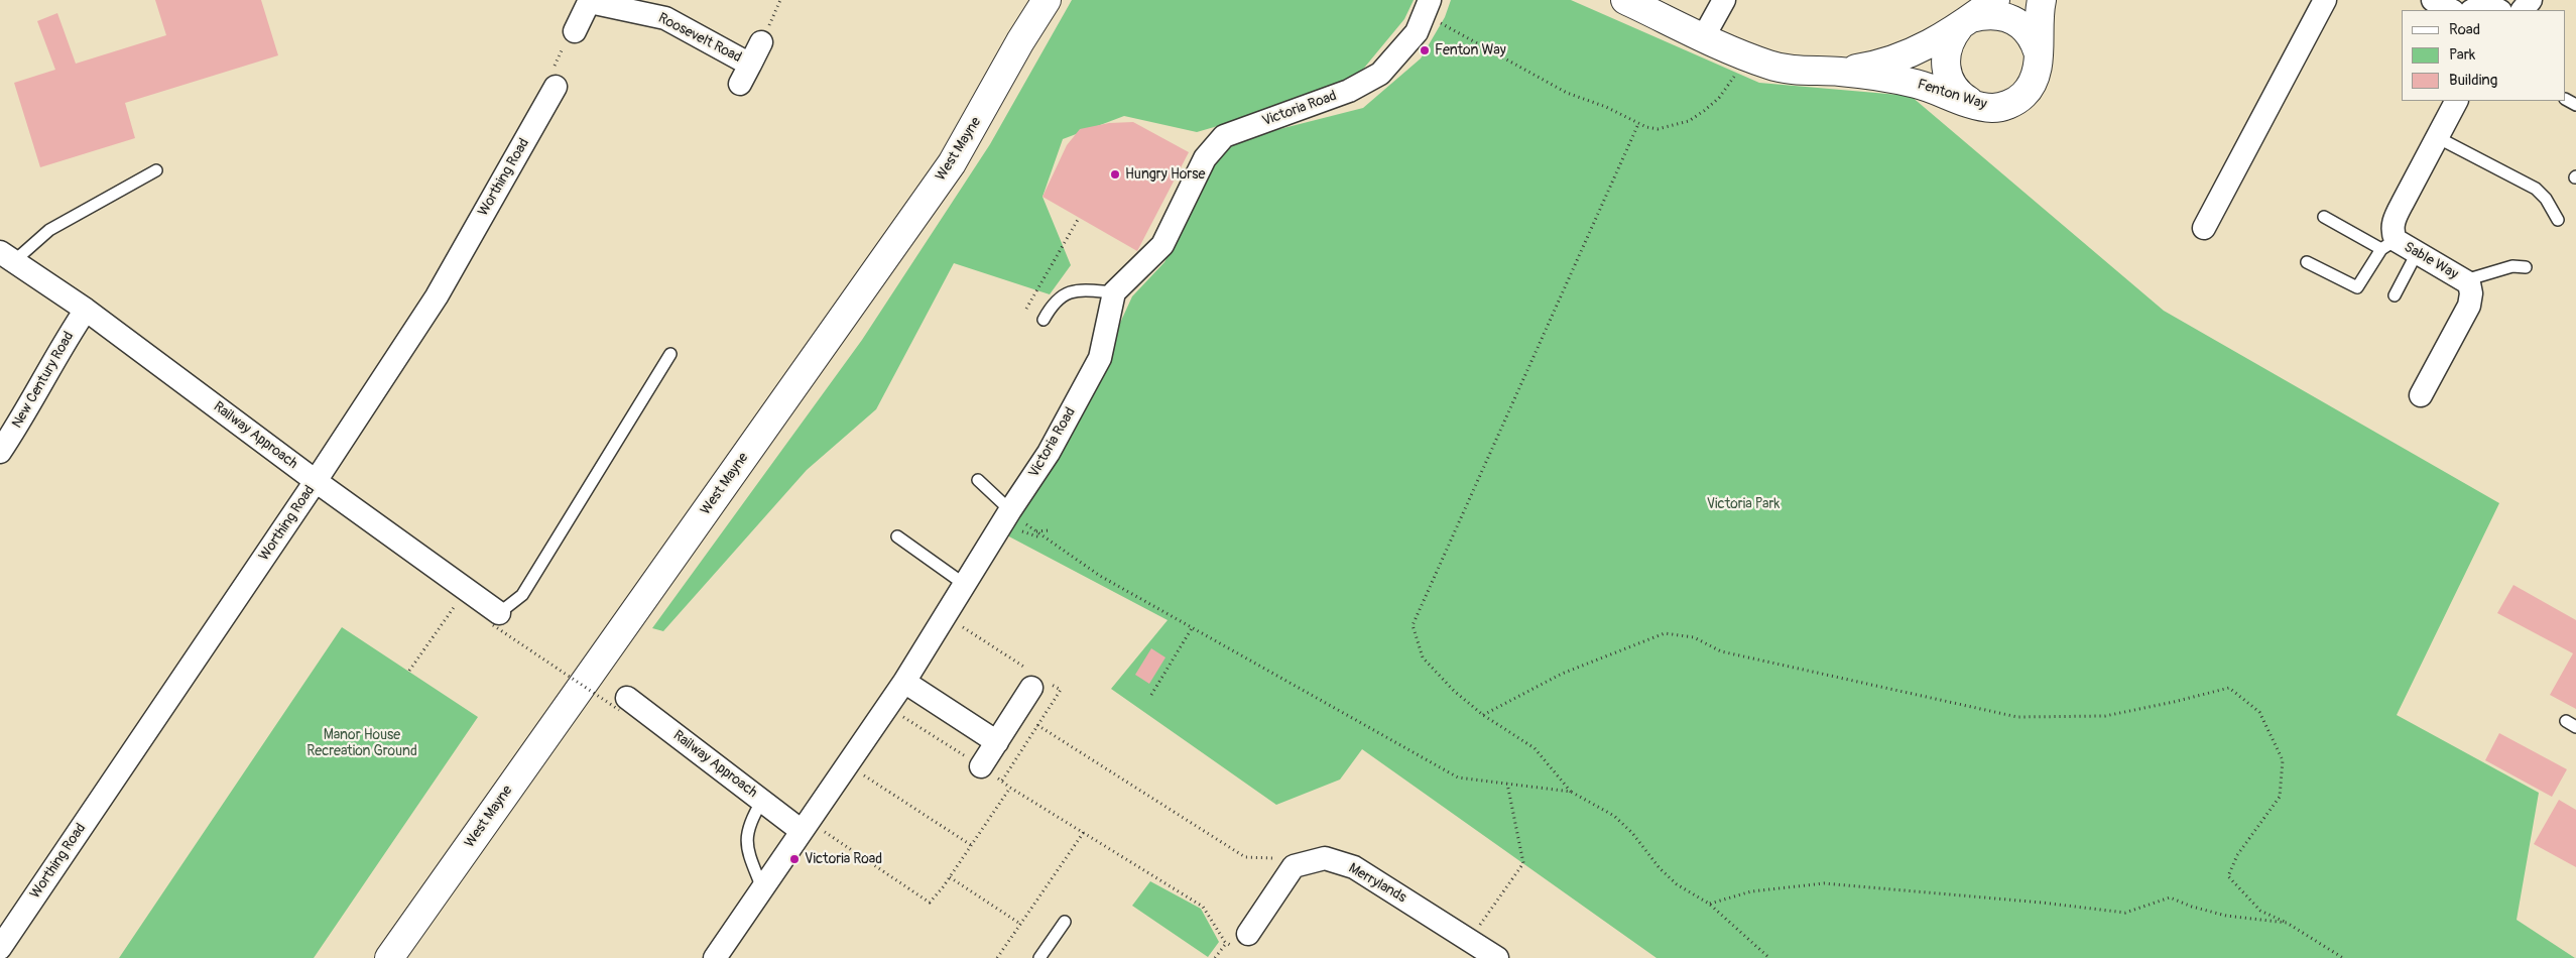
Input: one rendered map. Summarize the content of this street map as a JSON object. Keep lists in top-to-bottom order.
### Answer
{
  "streets": {
    "main road": ["Fenton Way", "West Mayne"],
    "street": [
      "Roosevelt Road",
      "Victoria Road",
      "Worthing Road",
      "Sable Way",
      "New Century Road",
      "Railway Approach",
      "Merrylands"
    ]
  },
  "crossings": [
    ["Victoria Road", "Railway Approach"],
    ["Worthing Road", "Railway Approach"],
    ["New Century Road", "Railway Approach"]
  ],
  "parks": ["Victoria Park", "Manor House Recreation Ground"],
  "places": ["Fenton Way", "Hungry Horse", "Victoria Road"],
  "legend": ["Road", "Park", "Building"]
}
